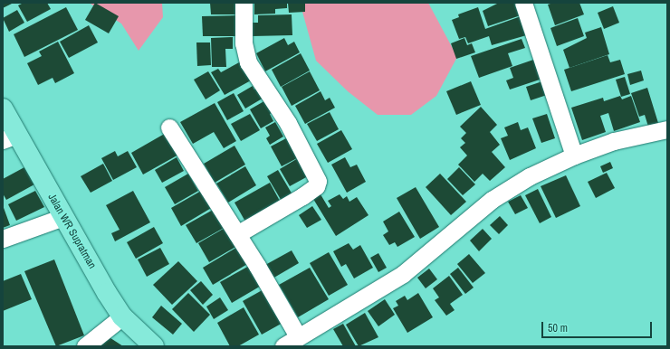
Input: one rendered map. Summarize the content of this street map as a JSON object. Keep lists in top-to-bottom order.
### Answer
{
  "streets": {
    "highway": ["Jalan WR Supratman"]
  },
  "scale_bar": "50 m"
}
